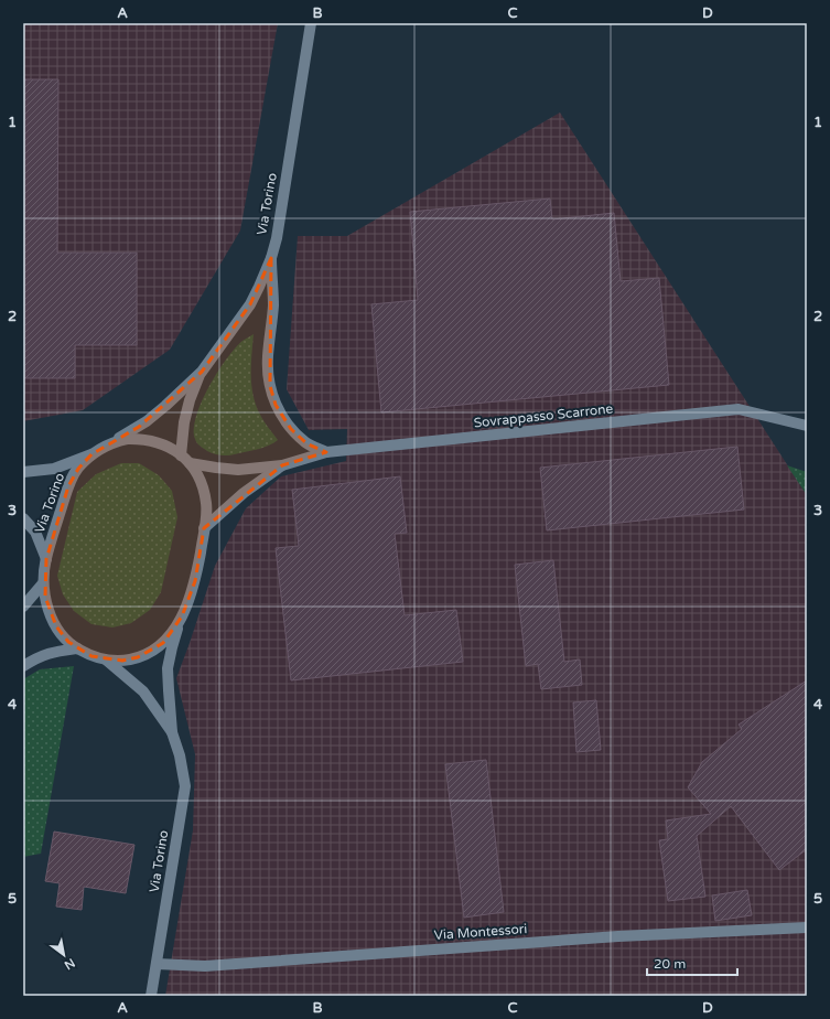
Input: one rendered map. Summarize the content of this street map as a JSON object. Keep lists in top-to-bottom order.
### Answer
{
  "streets": {
    "street": ["Via Torino", "Sovrappasso Scarrone", "Via Montessori"]
  },
  "crossings": [
    ["Via Torino", "Via Montessori"]
  ],
  "scale_bar": "20 m",
  "north": "bottom right",
  "grid": {
    "columns": [
      "A",
      "B",
      "C",
      "D"
    ],
    "rows": [
      "1",
      "2",
      "3",
      "4",
      "5"
    ]
  }
}
